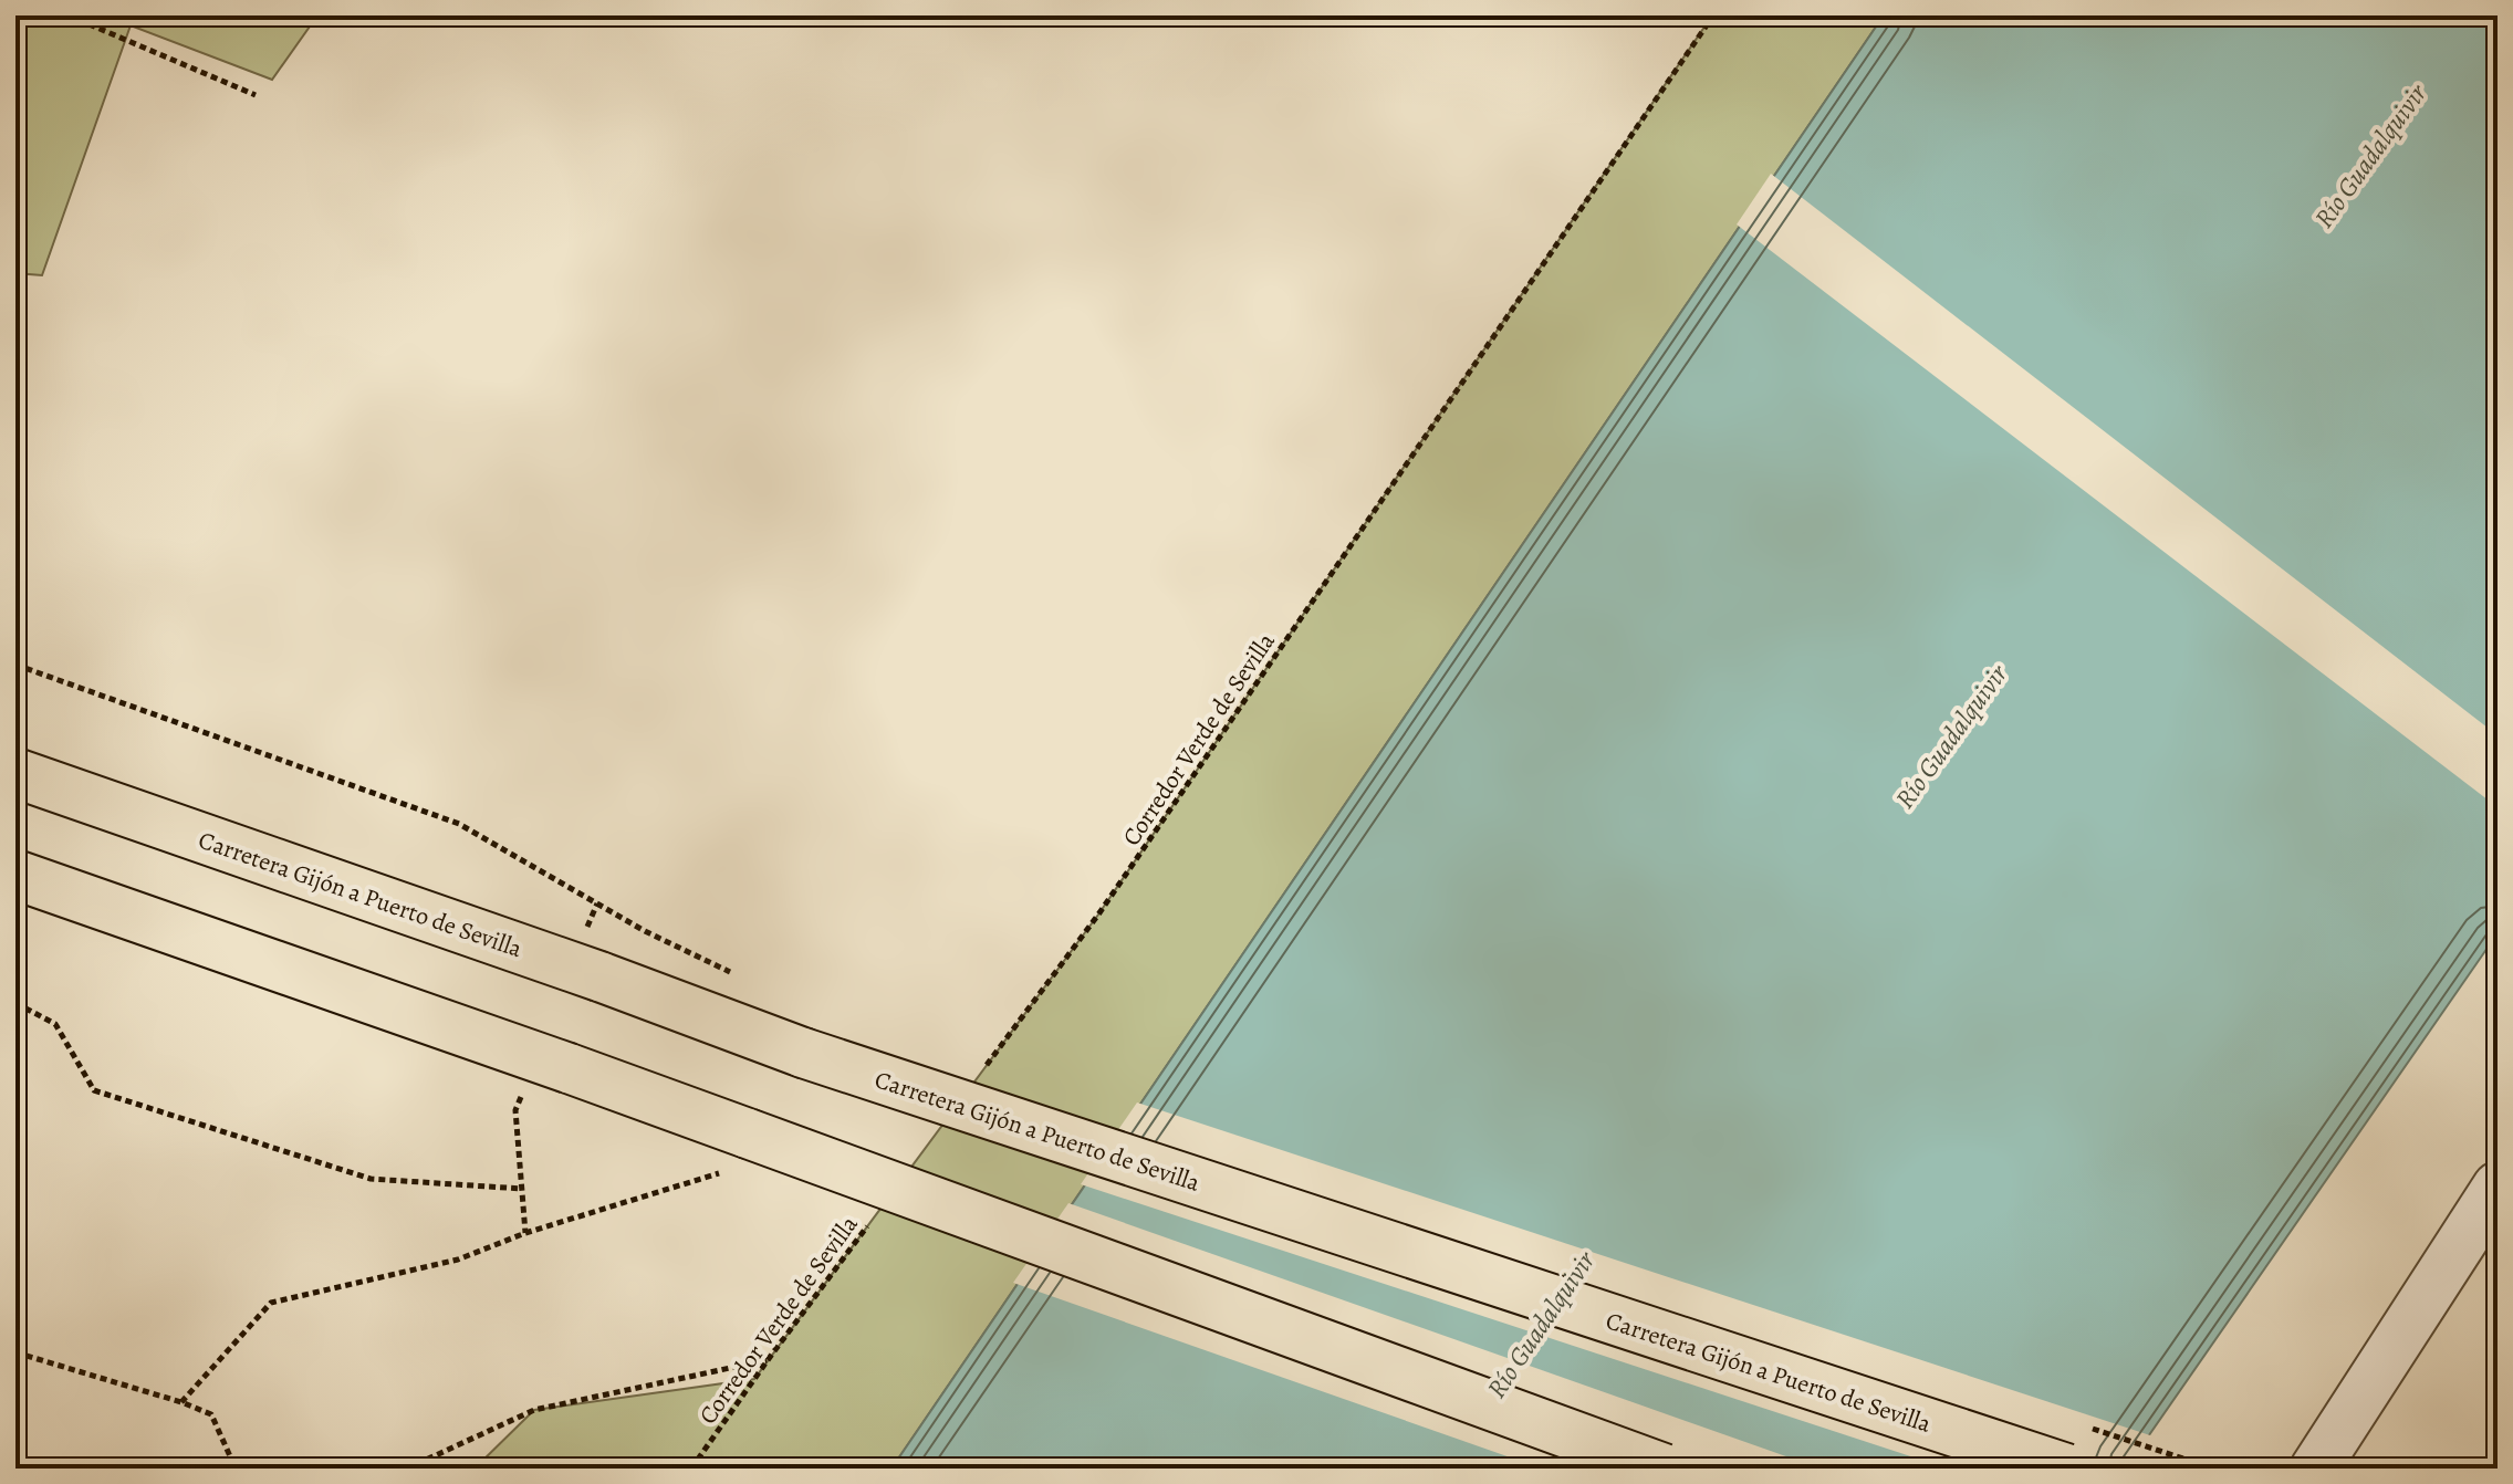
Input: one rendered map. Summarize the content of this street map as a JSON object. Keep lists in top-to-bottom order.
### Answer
{
  "streets": {
    "highway": ["Carretera Gijón a Puerto de Sevilla"],
    "path": ["Corredor Verde de Sevilla"]
  },
  "water": ["Río Guadalquivir"]
}
